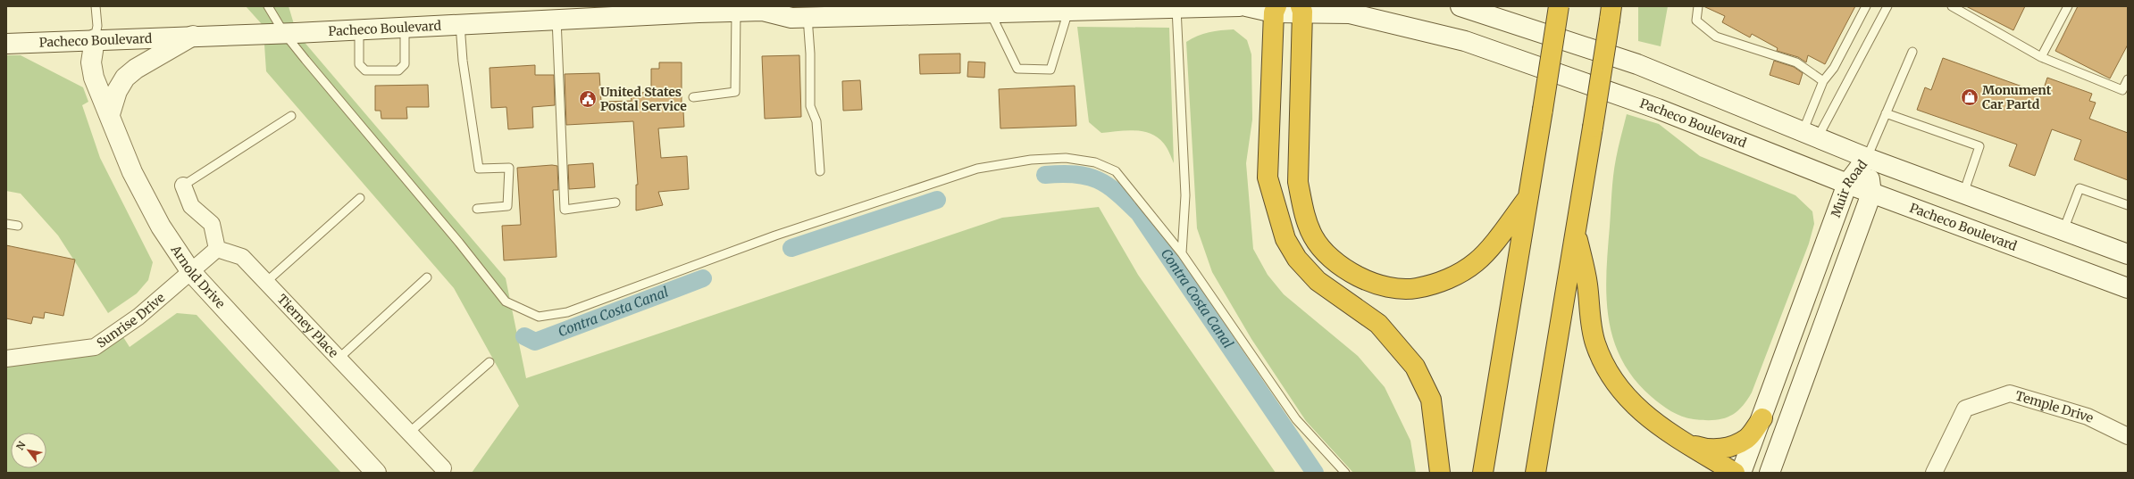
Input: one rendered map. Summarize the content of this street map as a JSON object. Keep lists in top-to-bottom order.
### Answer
{
  "streets": {
    "main road": ["Pacheco Boulevard", "Muir Road", "Arnold Drive"],
    "street": ["Sunrise Drive", "Tierney Place", "Temple Drive"]
  },
  "crossings": [
    ["Pacheco Boulevard", "Muir Road"],
    ["Pacheco Boulevard", "Arnold Drive"],
    ["Arnold Drive", "Sunrise Drive"],
    ["Sunrise Drive", "Tierney Place"]
  ],
  "water": ["Contra Costa Canal"],
  "places": {
    "shop": ["Monument Car Partd"],
    "public building": ["United States Postal Service"]
  },
  "north": "top left"
}
